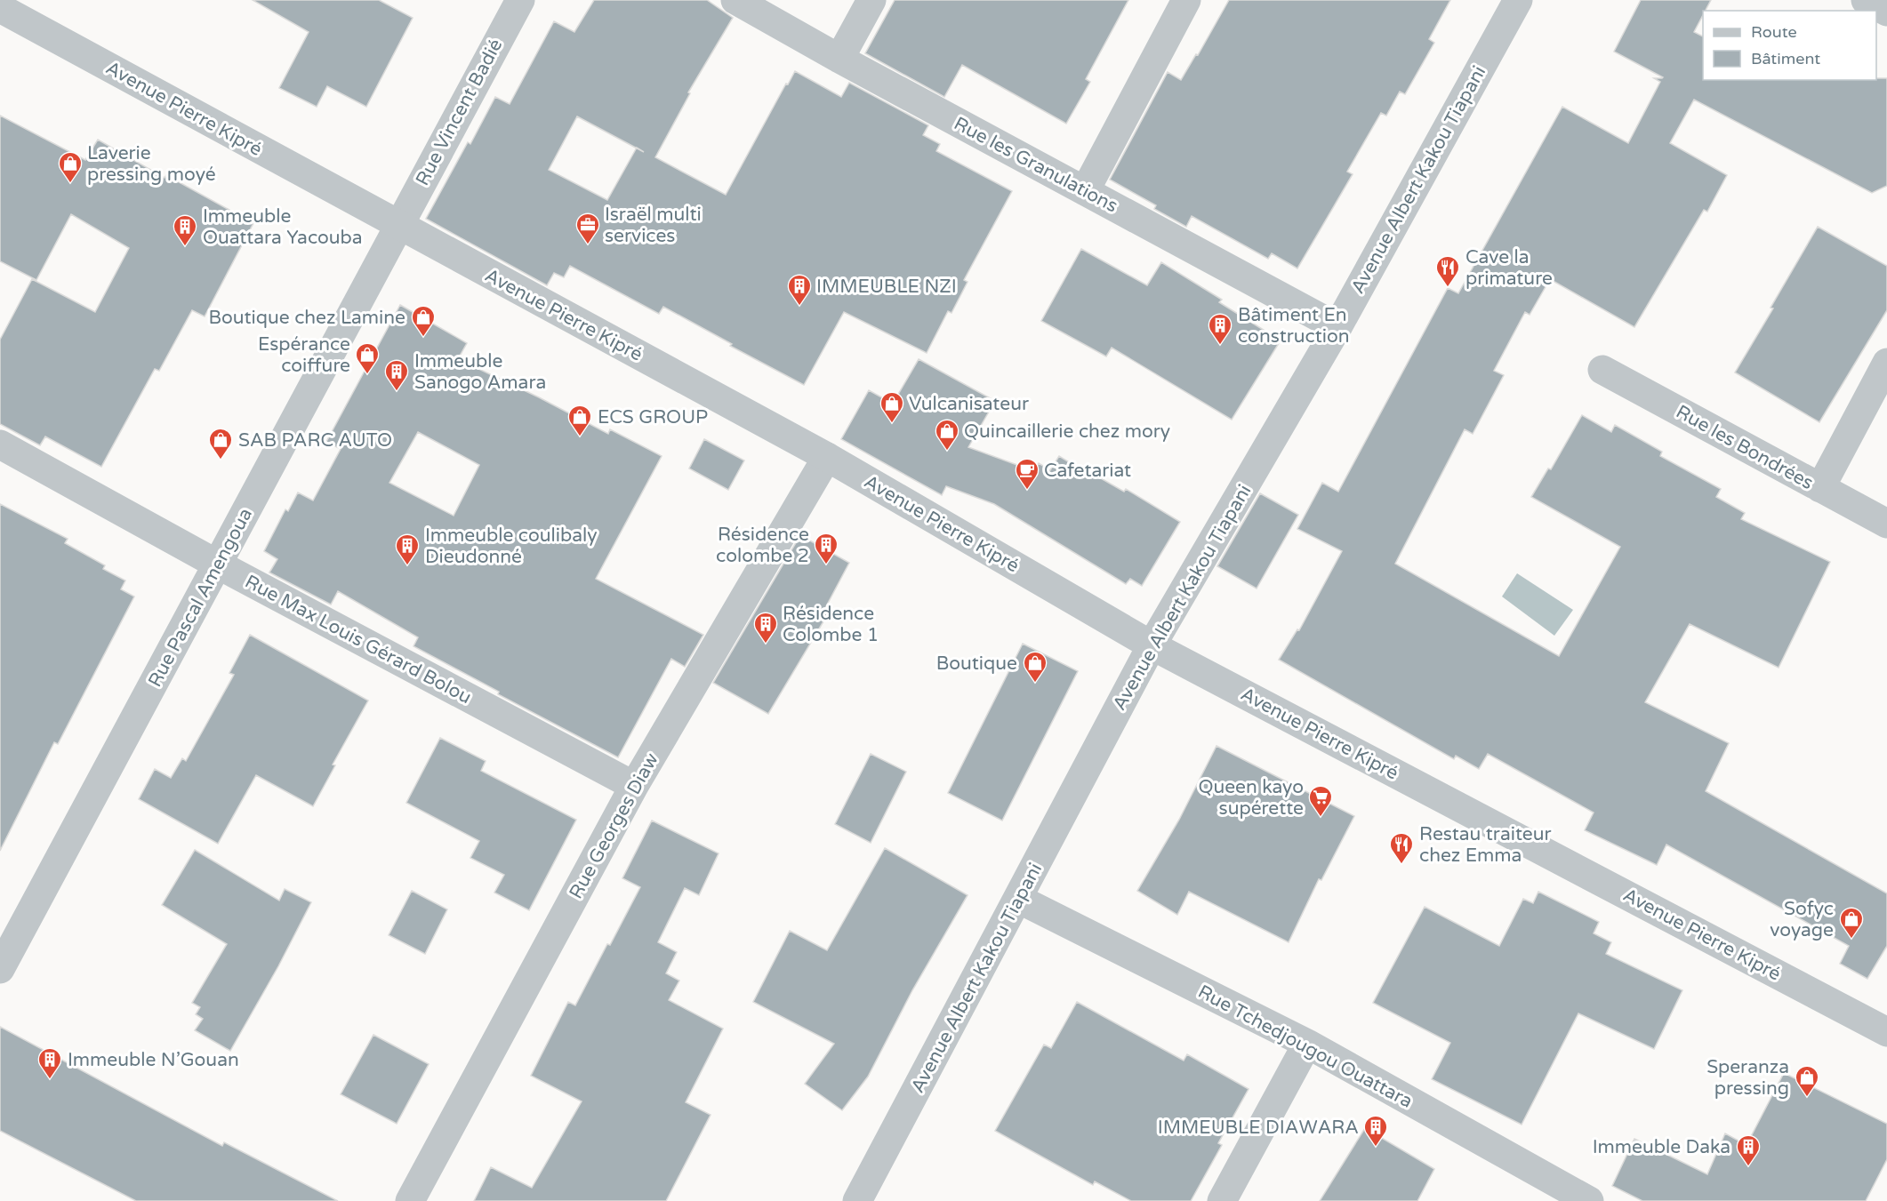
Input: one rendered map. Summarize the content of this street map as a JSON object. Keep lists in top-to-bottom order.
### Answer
{
  "streets": {
    "street": [
      "Avenue Pierre Kipré",
      "Rue Vincent Badié",
      "Rue les Granulations",
      "Avenue Albert Kakou Tiapani",
      "Rue les Bondrées",
      "Rue Pascal Amengoua",
      "Rue Max Louis Gérard Bolou",
      "Rue Georges Diaw",
      "Rue Tchedjougou Ouattara"
    ]
  },
  "crossings": [
    ["Avenue Pierre Kipré", "Rue Vincent Badié"],
    ["Avenue Pierre Kipré", "Avenue Albert Kakou Tiapani"],
    ["Avenue Pierre Kipré", "Rue Pascal Amengoua"],
    ["Avenue Pierre Kipré", "Rue Georges Diaw"],
    ["Rue Vincent Badié", "Rue Pascal Amengoua"],
    ["Rue les Granulations", "Avenue Albert Kakou Tiapani"],
    ["Avenue Albert Kakou Tiapani", "Rue Tchedjougou Ouattara"],
    ["Rue Pascal Amengoua", "Rue Max Louis Gérard Bolou"],
    ["Rue Max Louis Gérard Bolou", "Rue Georges Diaw"]
  ],
  "places": {
    "shop": [
      "Laverie pressing moyé",
      "Boutique chez Lamine",
      "Espérance coiffure",
      "Vulcanisateur",
      "ECS GROUP",
      "Quincaillerie chez mory",
      "SAB PARC AUTO",
      "Boutique",
      "Sofyc voyage",
      "Speranza pressing"
    ],
    "office": ["Israël multi services"],
    "building": [
      "Immeuble Ouattara Yacouba",
      "IMMEUBLE NZI",
      "Bâtiment En construction",
      "Immeuble Sanogo Amara",
      "Résidence colombe 2",
      "Immeuble coulibaly Dieudonné",
      "Résidence Colombe 1",
      "Immeuble N’Gouan",
      "IMMEUBLE DIAWARA",
      "Immeuble Daka"
    ],
    "restaurant": ["Cave la primature", "Restau traiteur chez Emma"],
    "cafe": ["Cafetariat"],
    "supermarket": ["Queen kayo supérette"]
  },
  "legend": ["Route", "Bâtiment"]
}
